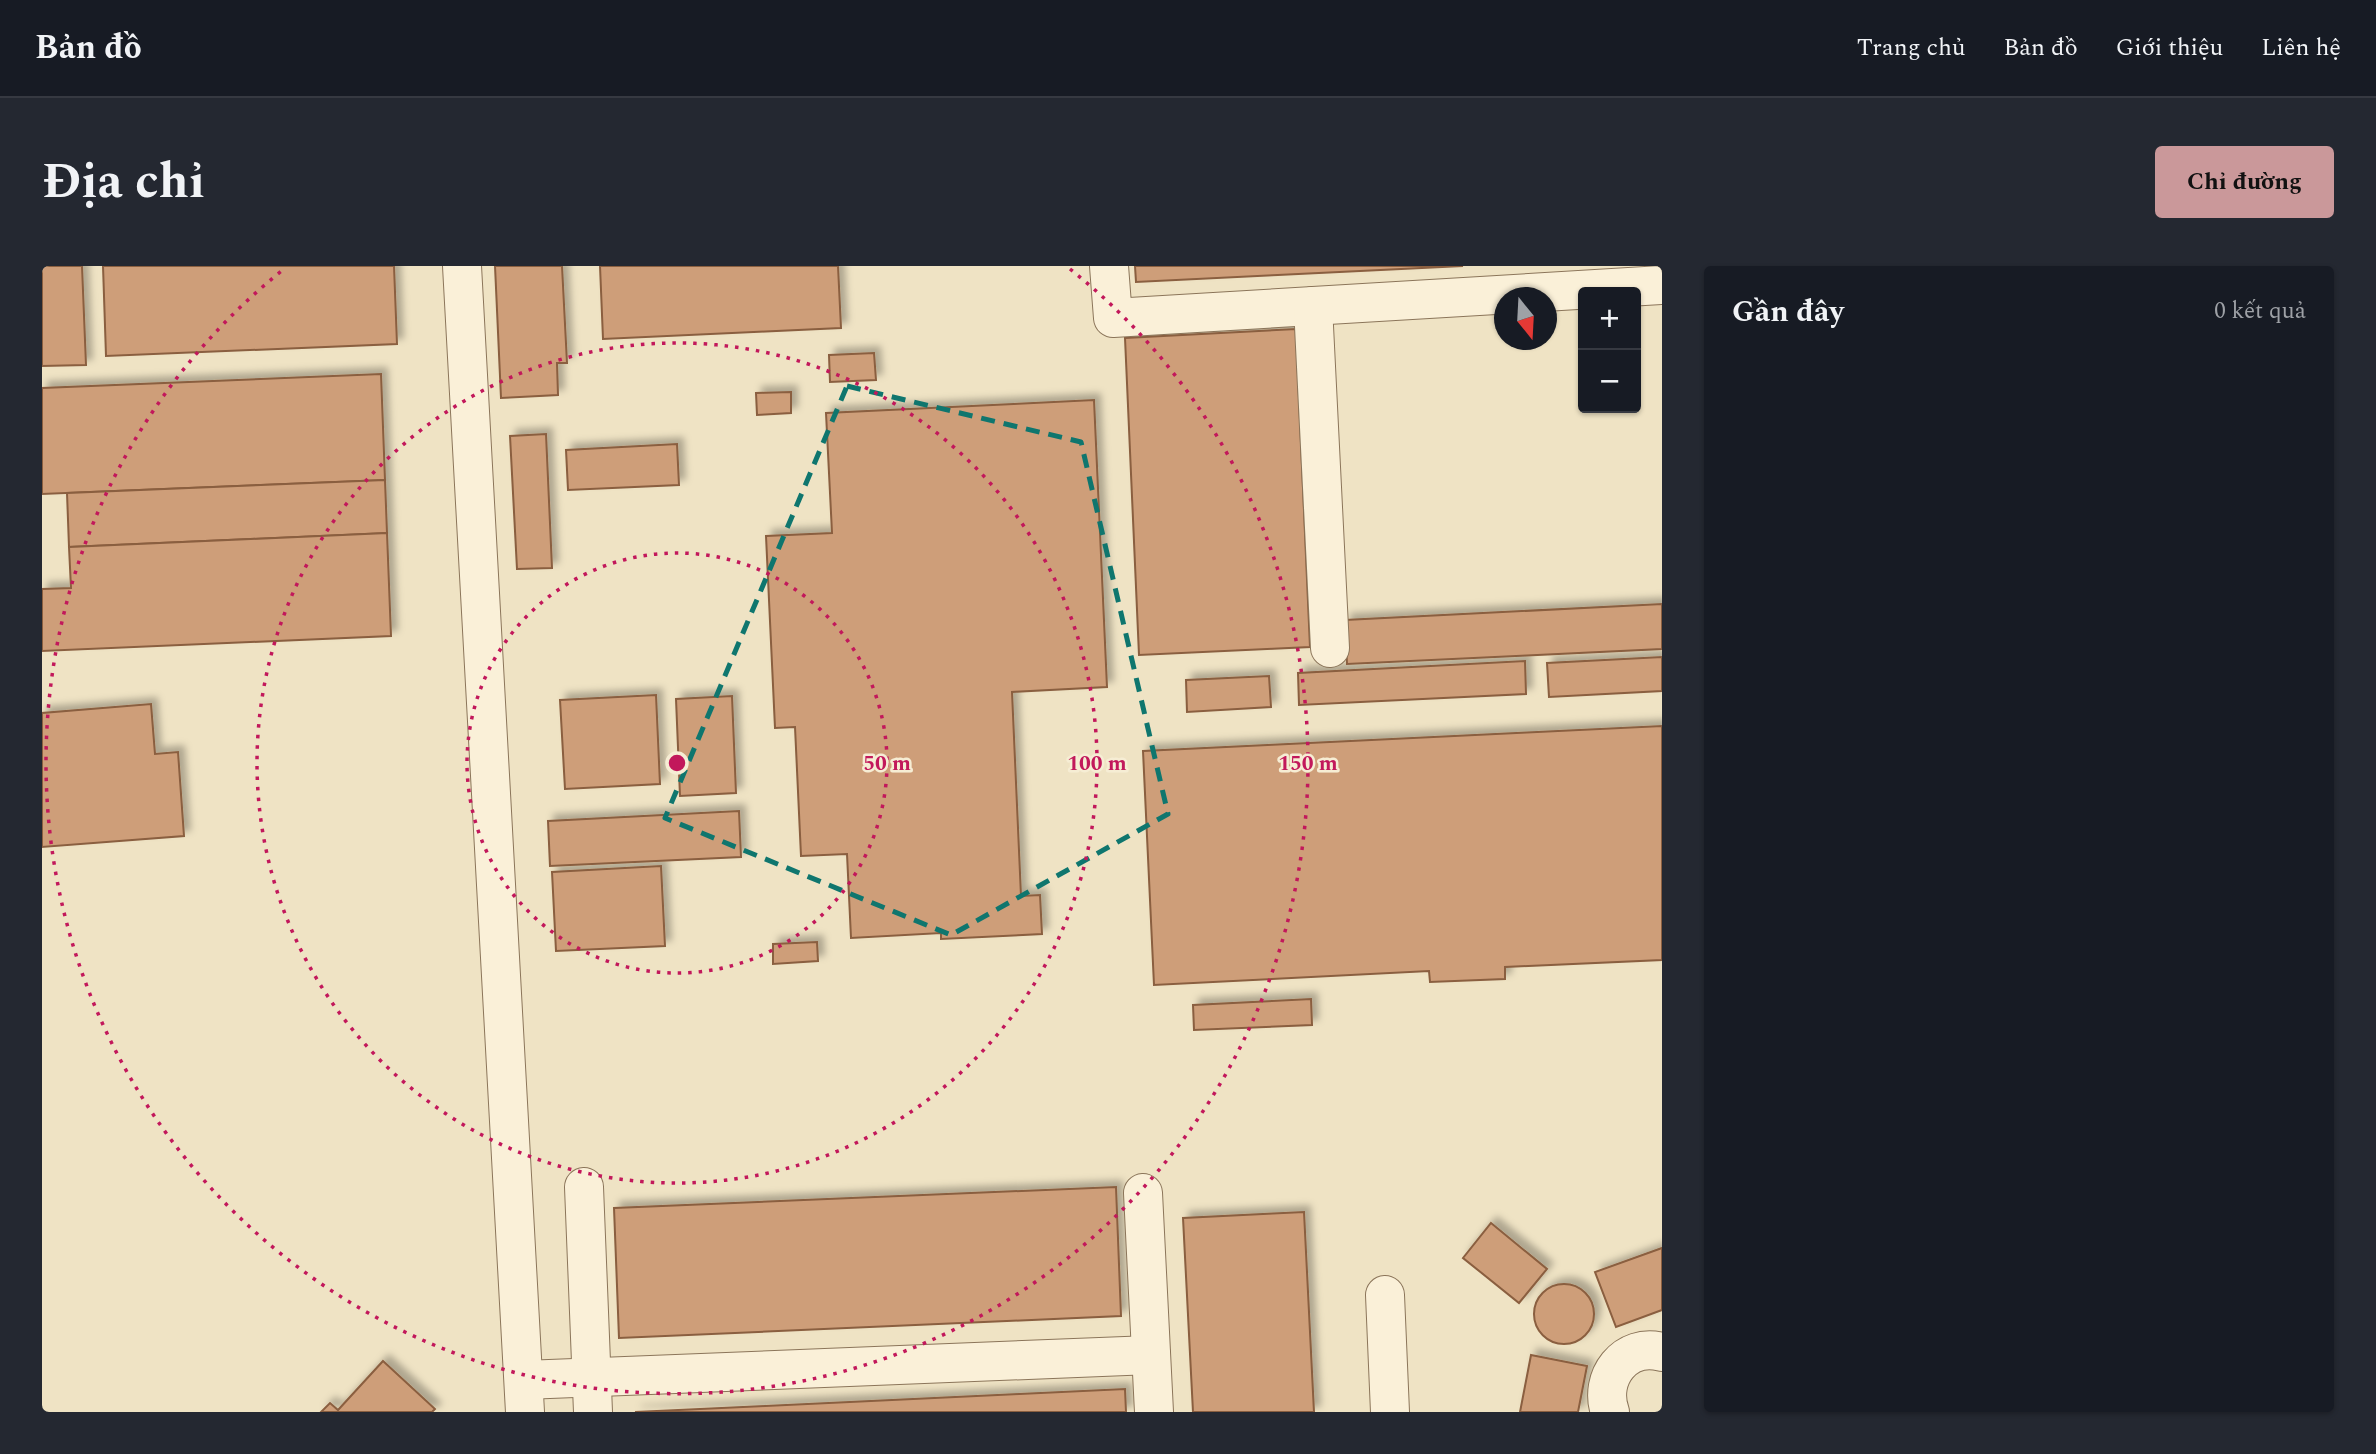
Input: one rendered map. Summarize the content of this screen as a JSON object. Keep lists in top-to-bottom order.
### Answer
{
  "north": "bottom",
  "page": {
    "header": "Bản đồ",
    "nav": [
      "Trang chủ",
      "Bản đồ",
      "Giới thiệu",
      "Liên hệ"
    ],
    "title": "Địa chỉ",
    "buttons": "Chỉ đường",
    "heading": ["Gần đây", "0 kết quả"],
    "map_buttons": ["+", "−"]
  },
  "rings": ["50 m", "100 m", "150 m"]
}
